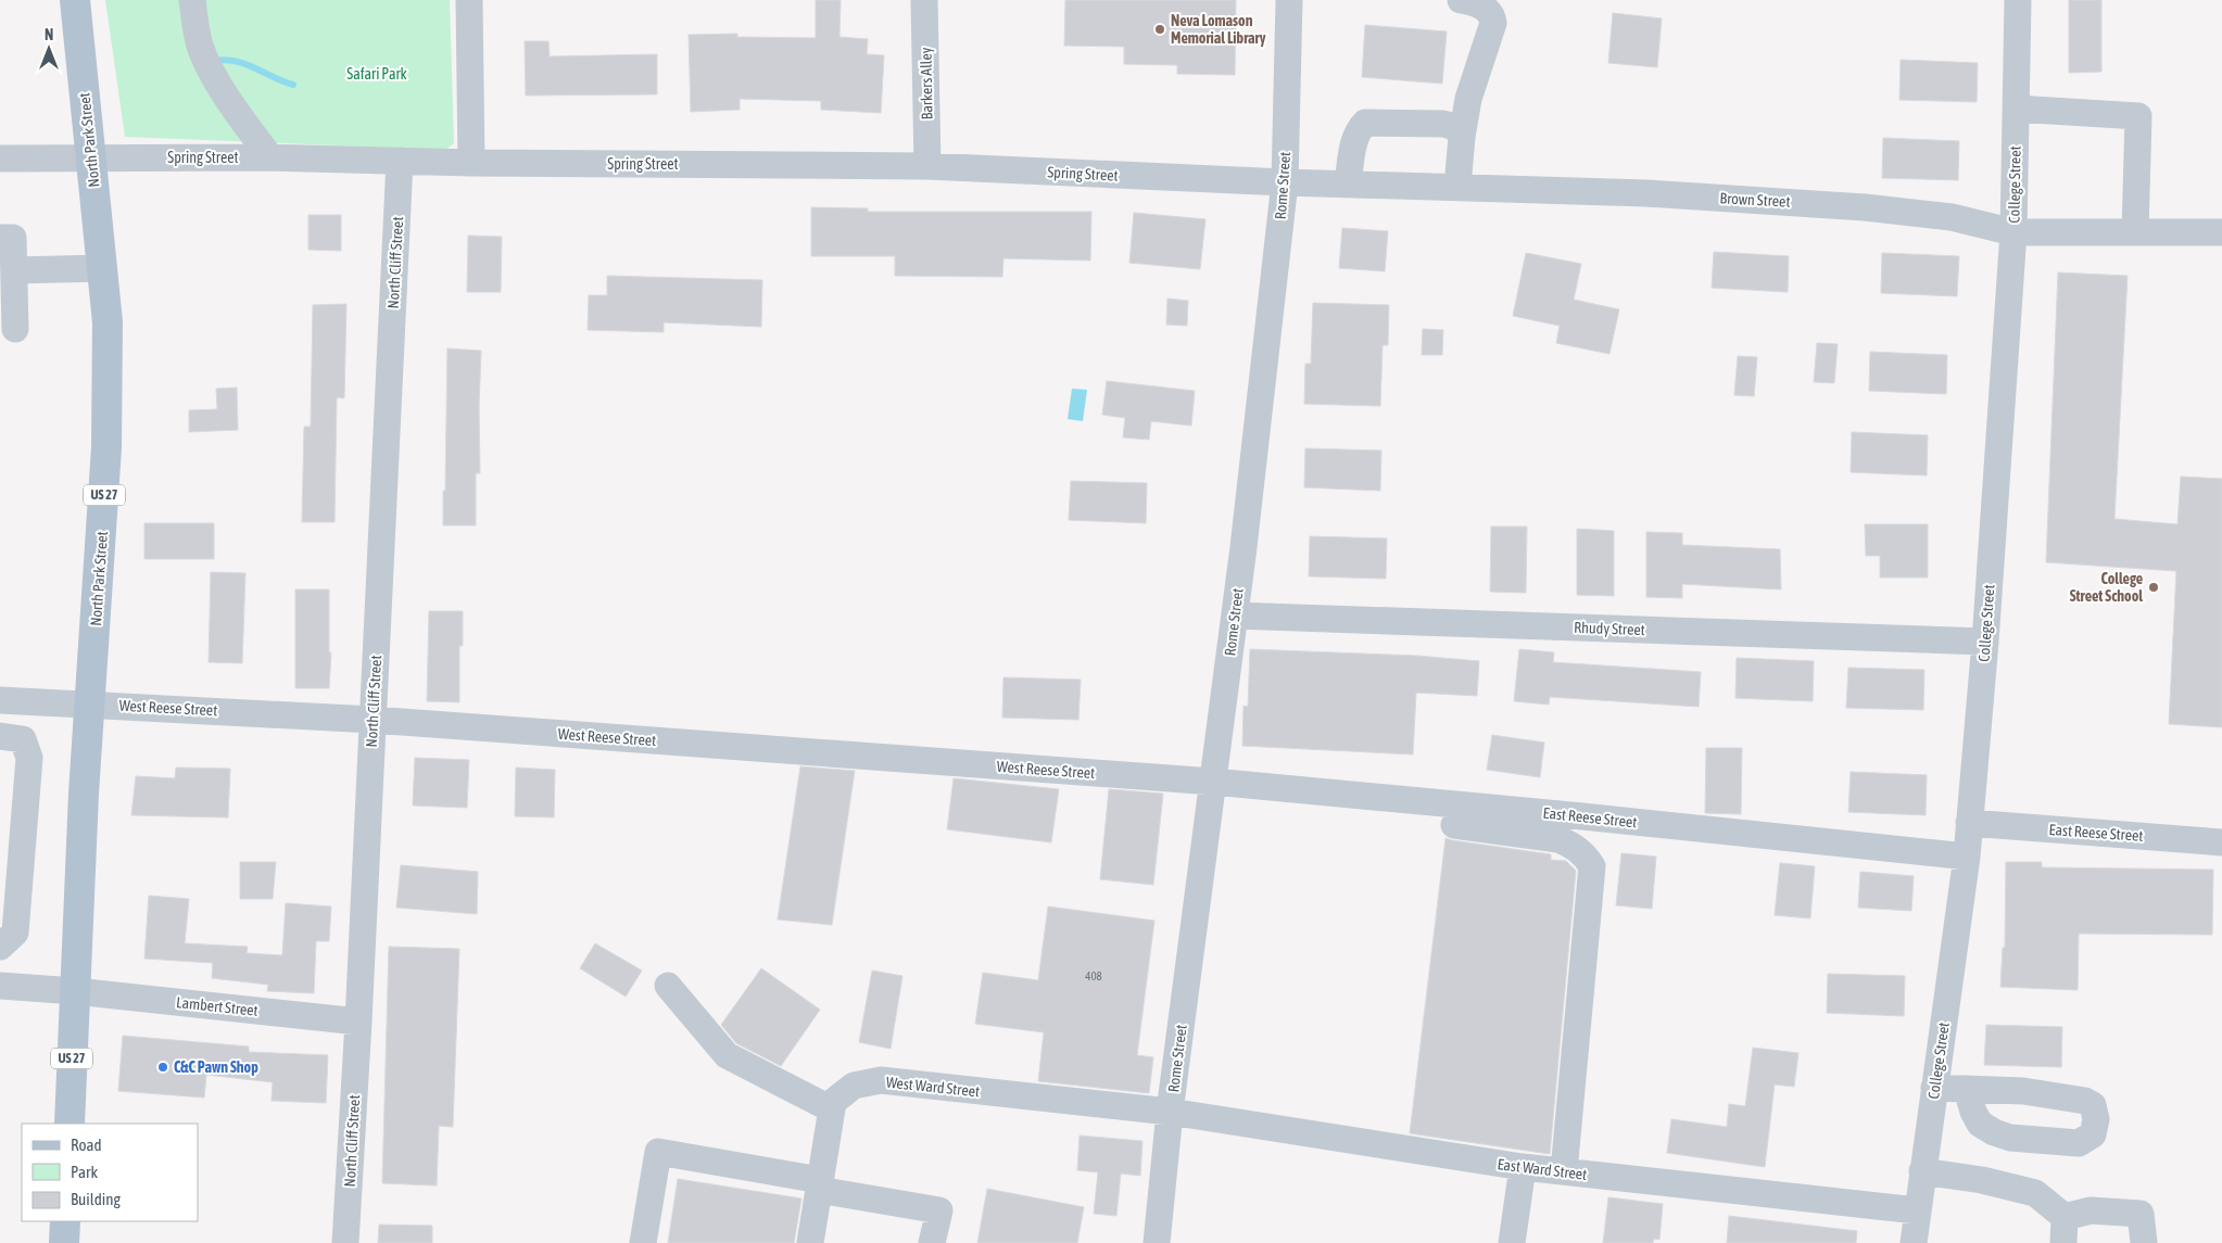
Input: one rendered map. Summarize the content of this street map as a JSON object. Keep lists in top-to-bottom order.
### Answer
{
  "streets": {
    "main road": ["North Park Street", "US 27"],
    "street": [
      "Barkers Alley",
      "Spring Street",
      "College Street",
      "Rome Street",
      "Brown Street",
      "North Cliff Street",
      "Rhudy Street",
      "West Reese Street",
      "East Reese Street",
      "Lambert Street",
      "West Ward Street",
      "East Ward Street"
    ]
  },
  "crossings": [
    ["Barkers Alley", "Spring Street"],
    ["North Park Street", "Spring Street"],
    ["North Park Street", "West Reese Street"],
    ["North Park Street", "Lambert Street"],
    ["Spring Street", "Rome Street"],
    ["Spring Street", "Brown Street"],
    ["Spring Street", "North Cliff Street"],
    ["College Street", "Brown Street"],
    ["College Street", "Rhudy Street"],
    ["College Street", "East Reese Street"],
    ["College Street", "East Ward Street"],
    ["Rome Street", "Brown Street"],
    ["Rome Street", "Rhudy Street"],
    ["Rome Street", "West Reese Street"],
    ["Rome Street", "East Reese Street"],
    ["Rome Street", "West Ward Street"],
    ["Rome Street", "East Ward Street"],
    ["North Cliff Street", "West Reese Street"],
    ["North Cliff Street", "Lambert Street"],
    ["West Reese Street", "East Reese Street"],
    ["West Ward Street", "East Ward Street"]
  ],
  "parks": ["Safari Park"],
  "places": ["Neva Lomason Memorial Library", "College Street School", "C&C Pawn Shop"],
  "house_numbers": ["408"],
  "legend": ["Road", "Park", "Building"],
  "north": "top"
}
